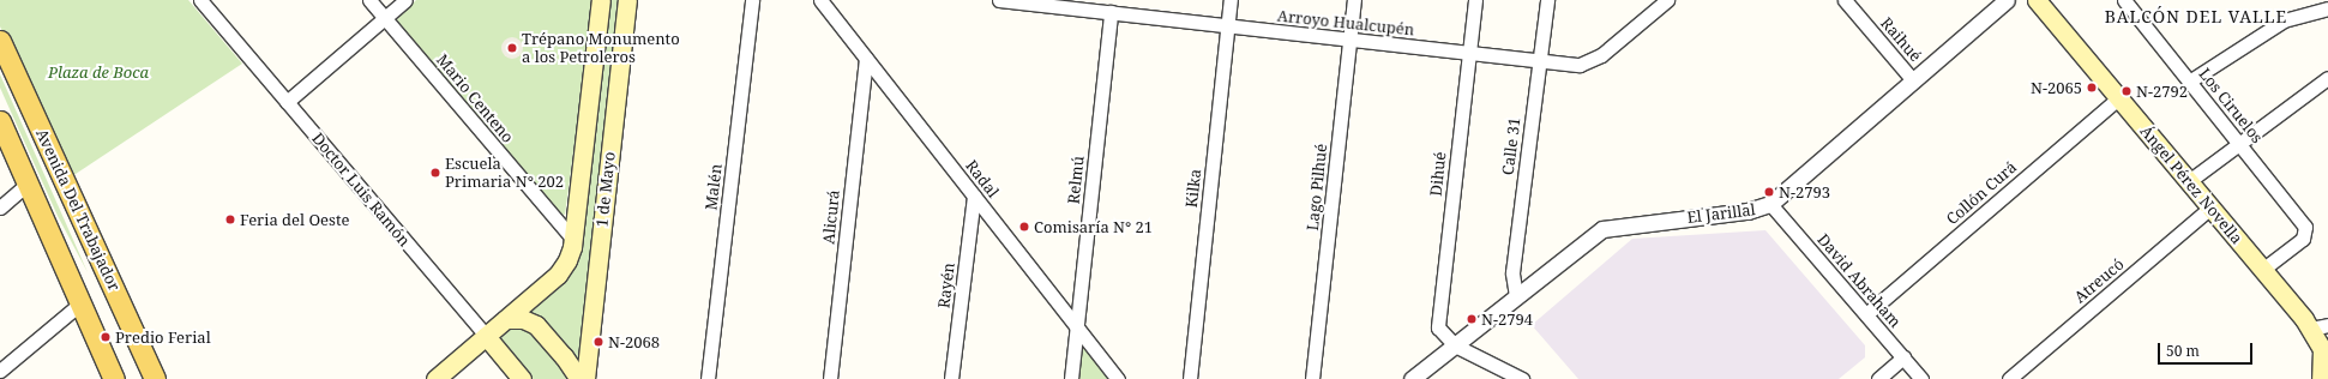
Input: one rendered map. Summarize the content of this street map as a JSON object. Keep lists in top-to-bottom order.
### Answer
{
  "streets": {
    "main road": [
      "Ángel Pérez Novella",
      "Doctor Luis Ramón",
      "1 de Mayo",
      "Avenida Del Trabajador"
    ],
    "street": [
      "Arroyo Hualcupén",
      "Raihué",
      "Mario Centeno",
      "Los Ciruelos",
      "Calle 31",
      "Dihué",
      "Radal",
      "Relmú",
      "Malén",
      "Lago Pilhué",
      "Kilka",
      "Collón Curá",
      "El Jarillal",
      "Alicurá",
      "David Abraham",
      "Atreucó",
      "Rayén"
    ]
  },
  "crossings": [
    ["Arroyo Hualcupén", "Calle 31"],
    ["Arroyo Hualcupén", "Dihué"],
    ["Arroyo Hualcupén", "Relmú"],
    ["Arroyo Hualcupén", "Lago Pilhué"],
    ["Arroyo Hualcupén", "Kilka"],
    ["Raihué", "El Jarillal"],
    ["Mario Centeno", "1 de Mayo"],
    ["Los Ciruelos", "Ángel Pérez Novella"],
    ["Calle 31", "El Jarillal"],
    ["Dihué", "El Jarillal"],
    ["Radal", "Relmú"],
    ["Radal", "Alicurá"],
    ["Radal", "Rayén"],
    ["Ángel Pérez Novella", "Collón Curá"],
    ["Ángel Pérez Novella", "Atreucó"],
    ["Doctor Luis Ramón", "1 de Mayo"],
    ["Collón Curá", "David Abraham"],
    ["El Jarillal", "David Abraham"]
  ],
  "districts": ["BALCÓN DEL VALLE"],
  "parks": ["Plaza de Boca"],
  "places": [
    "Trépano Monumento a los Petroleros",
    "N-2065",
    "N-2792",
    "Escuela Primaria N° 202",
    "N-2793",
    "Feria del Oeste",
    "Comisaría N° 21",
    "N-2794",
    "Predio Ferial",
    "N-2068"
  ],
  "scale_bar": "50 m"
}
